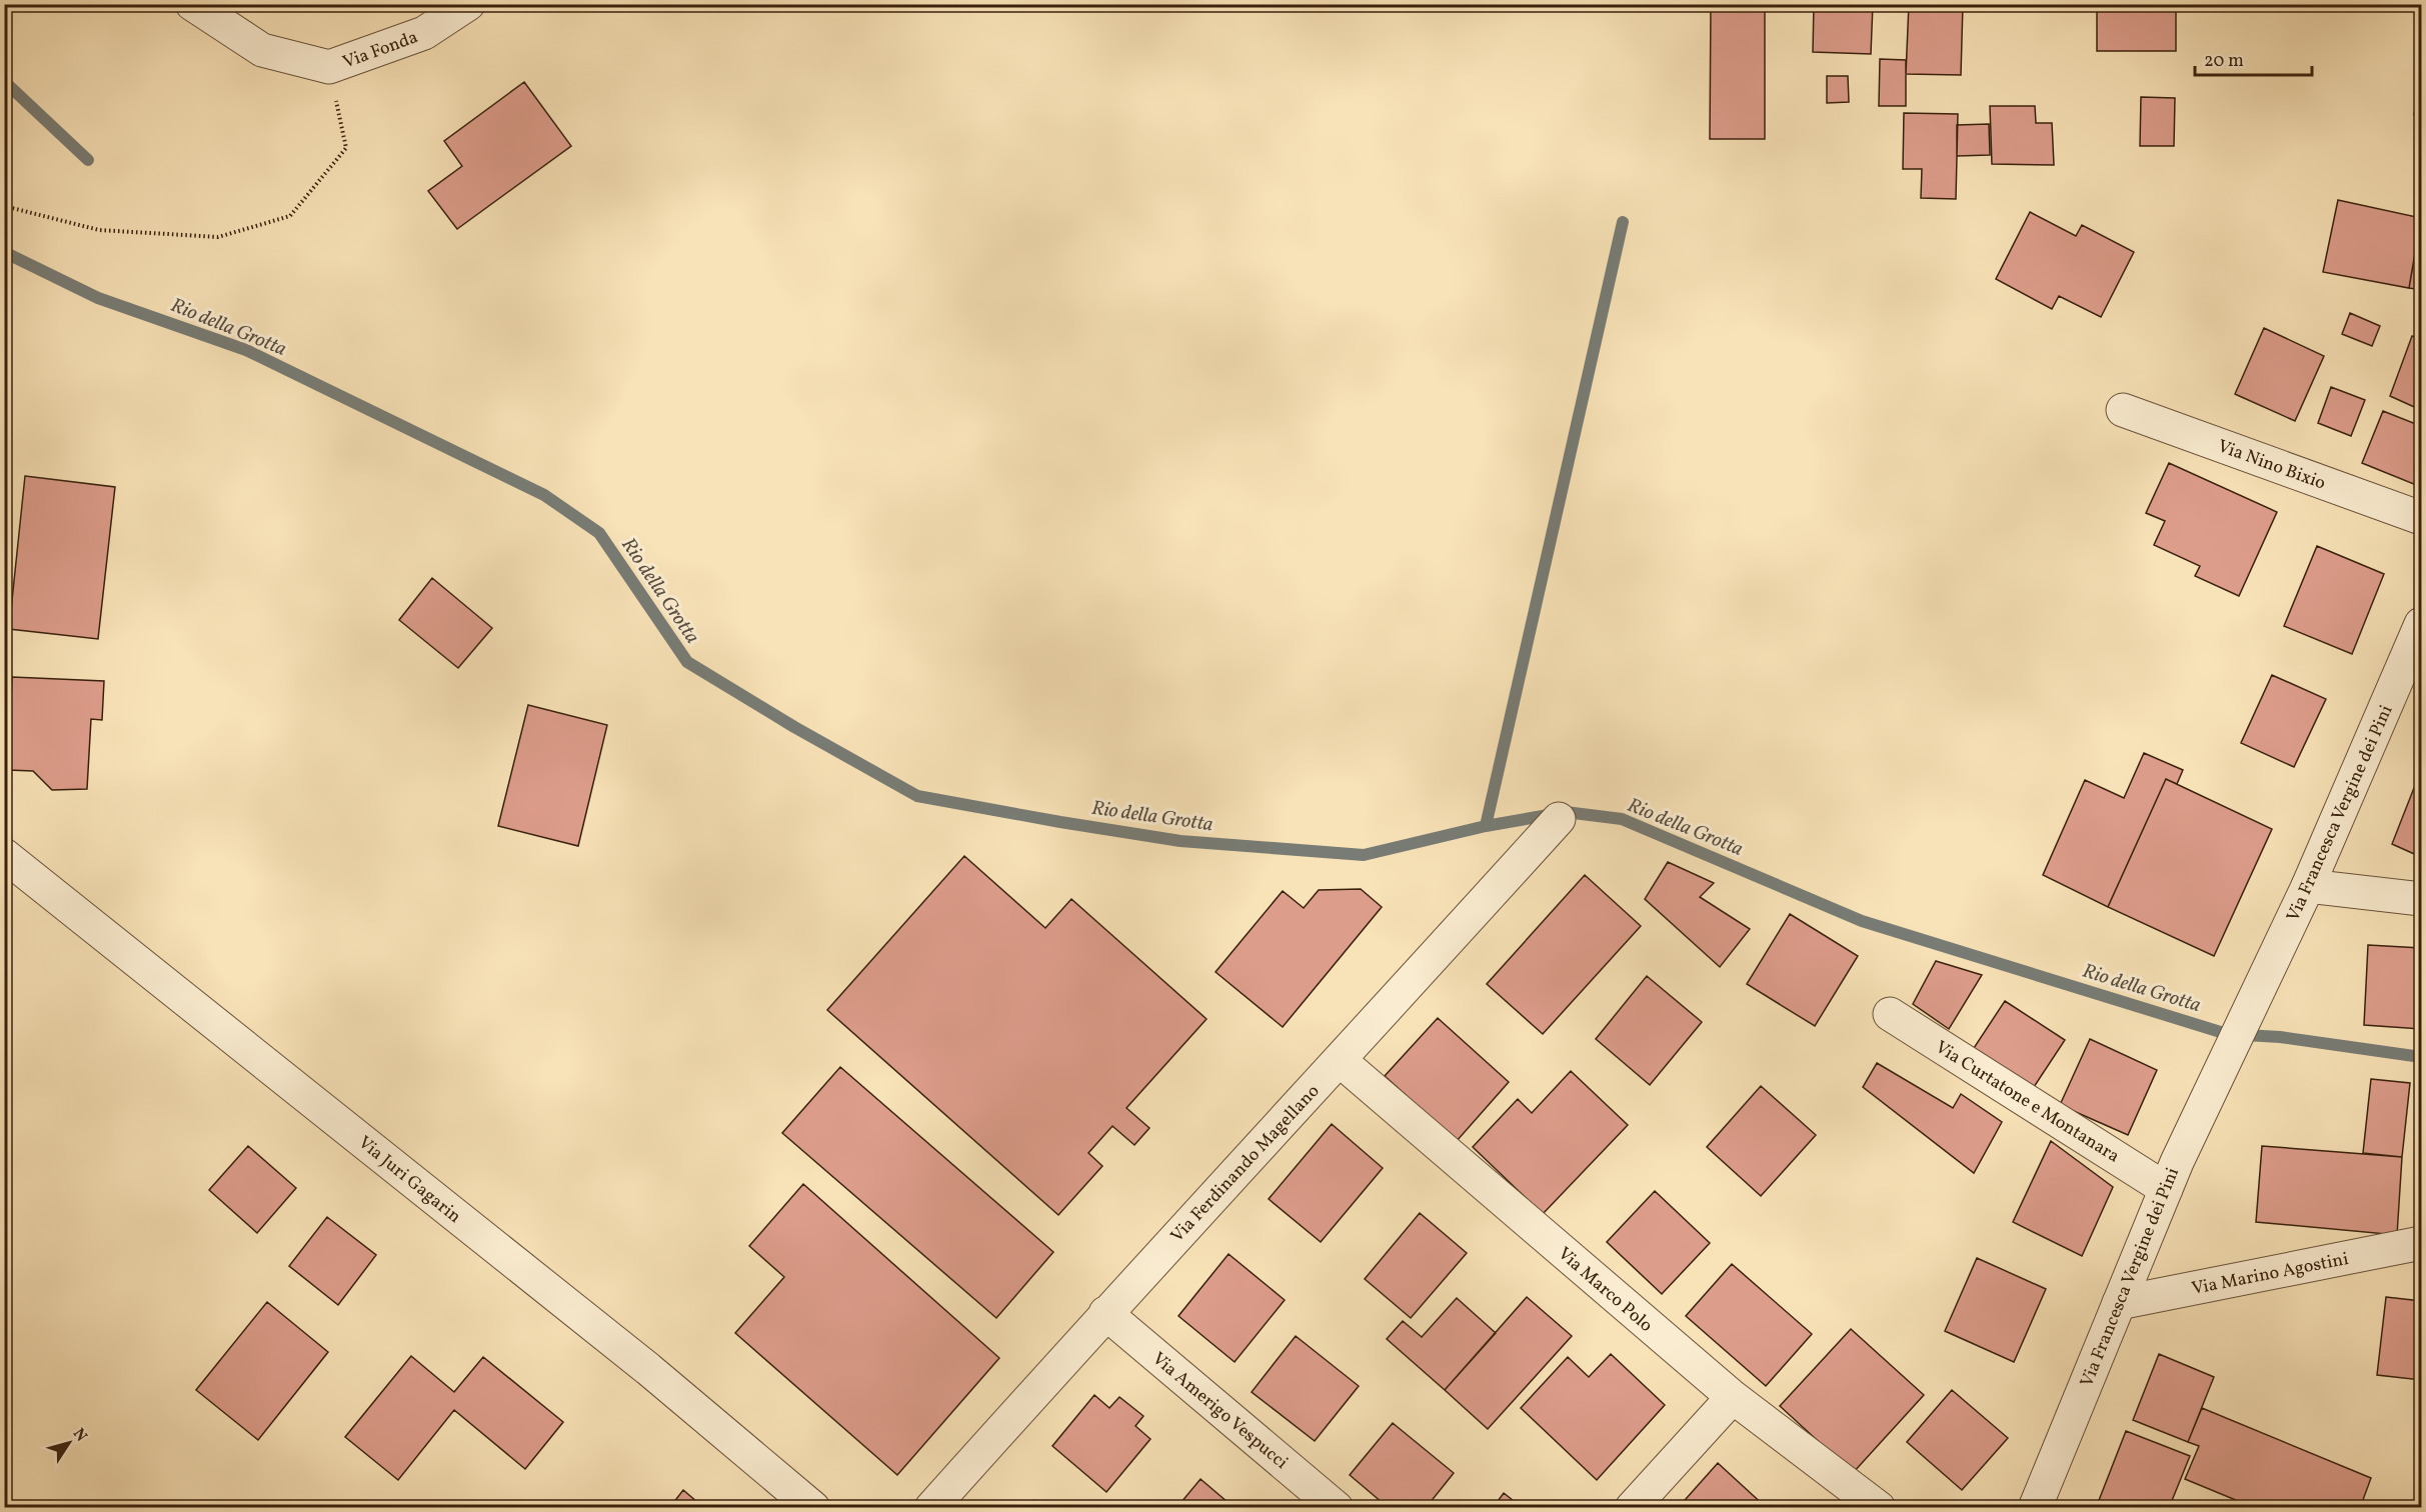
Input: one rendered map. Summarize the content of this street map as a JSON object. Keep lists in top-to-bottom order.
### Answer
{
  "streets": {
    "street": [
      "Via Fonda",
      "Via Nino Bixio",
      "Via Francesca Vergine dei Pini",
      "Via Curtatone e Montanara",
      "Via Ferdinando Magellano",
      "Via Juri Gagarin",
      "Via Marino Agostini",
      "Via Marco Polo",
      "Via Amerigo Vespucci"
    ]
  },
  "crossings": [
    ["Via Francesca Vergine dei Pini", "Via Curtatone e Montanara"],
    ["Via Francesca Vergine dei Pini", "Via Marino Agostini"],
    ["Via Ferdinando Magellano", "Via Marco Polo"],
    ["Via Ferdinando Magellano", "Via Amerigo Vespucci"]
  ],
  "water": ["Rio della Grotta"],
  "scale_bar": "20 m",
  "north": "top right"
}
